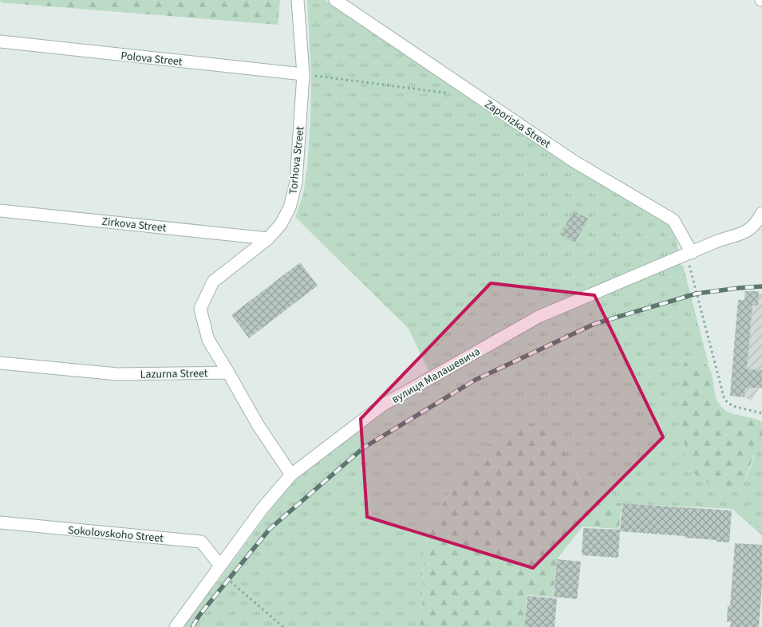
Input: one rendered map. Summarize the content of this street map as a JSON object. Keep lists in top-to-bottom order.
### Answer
{
  "streets": {
    "street": [
      "Polova Street",
      "Zaporizka Street",
      "Torhova Street",
      "Zirkova Street",
      "Lazurna Street",
      "вулиця Малашевича",
      "Sokolovskoho Street"
    ]
  },
  "crossings": [
    ["Polova Street", "Torhova Street"],
    ["Zaporizka Street", "вулиця Малашевича"],
    ["Torhova Street", "Zirkova Street"],
    ["Torhova Street", "Lazurna Street"],
    ["вулиця Малашевича", "Sokolovskoho Street"]
  ]
}
